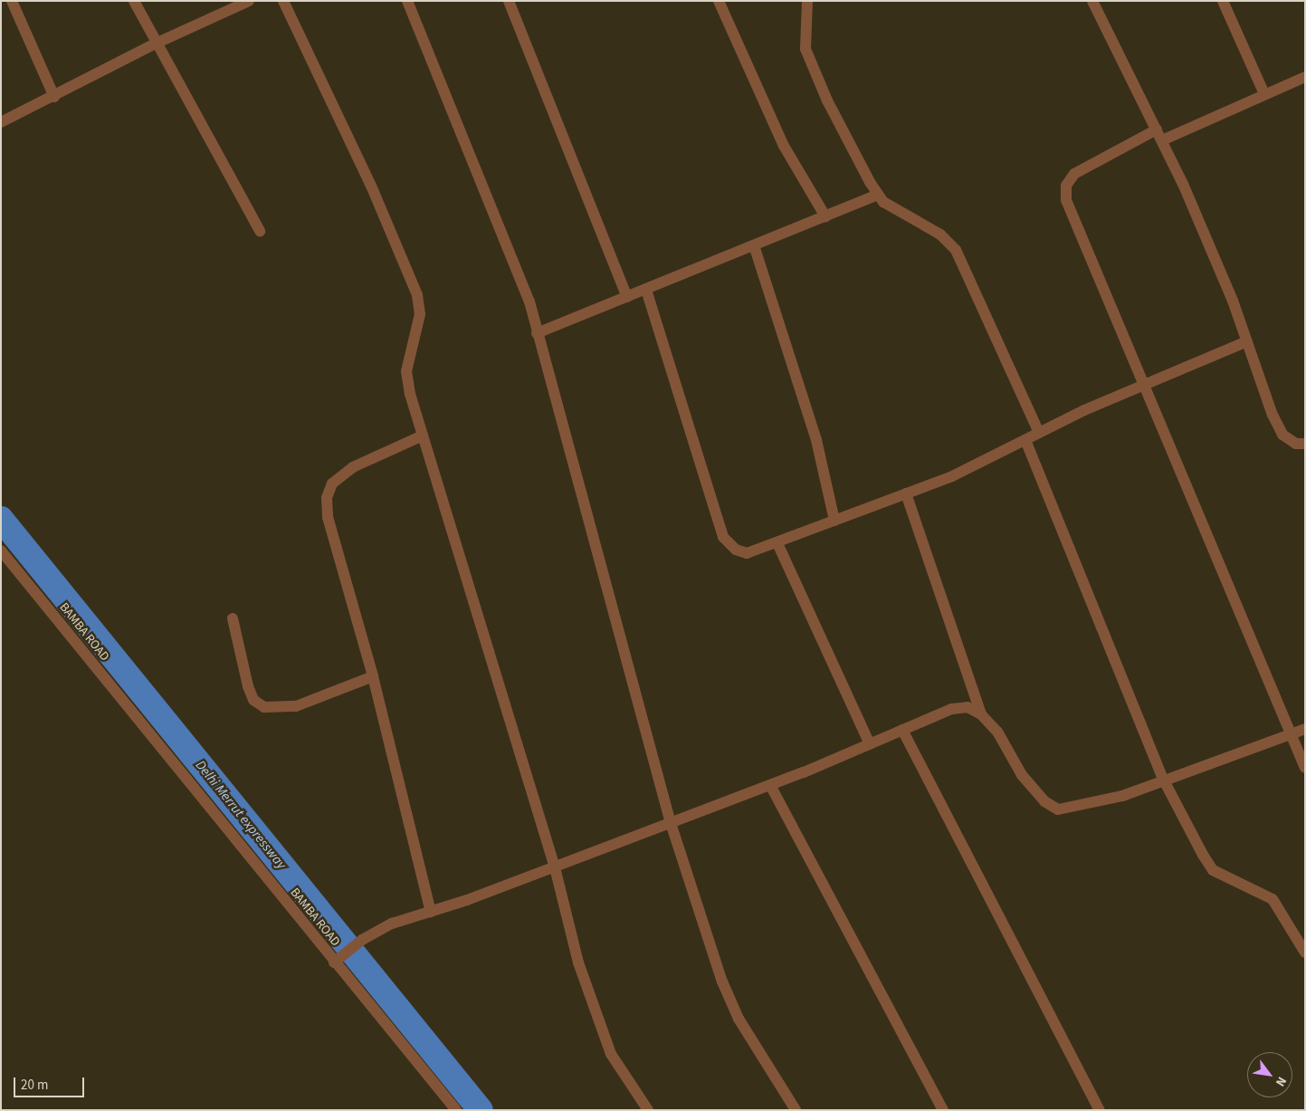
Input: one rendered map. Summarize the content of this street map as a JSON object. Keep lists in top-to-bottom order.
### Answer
{
  "streets": {
    "street": ["BAMBA ROAD"]
  },
  "water": ["Delhi Merrut expressway"],
  "scale_bar": "20 m",
  "north": "bottom right"
}
